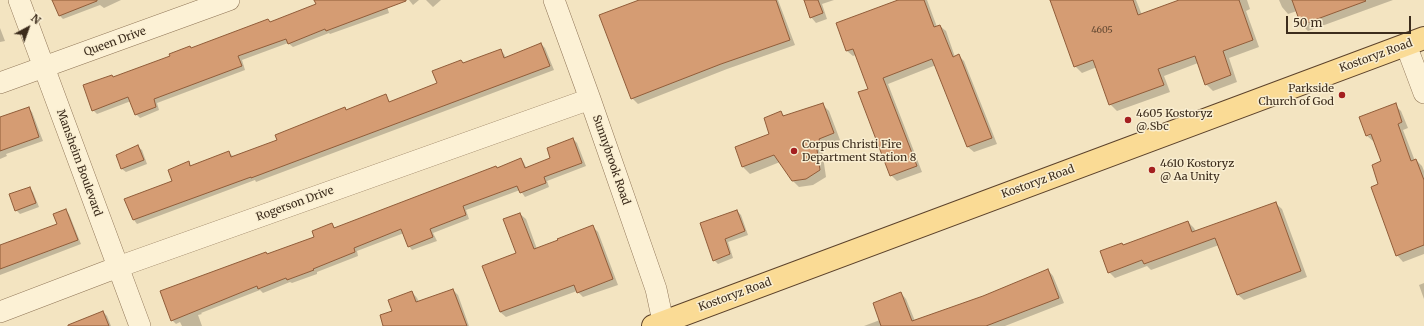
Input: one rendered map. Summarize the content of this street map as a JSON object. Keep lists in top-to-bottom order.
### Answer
{
  "streets": {
    "main road": ["Kostoryz Road"],
    "street": [
      "Queen Drive",
      "Sunnybrook Road",
      "Mansheim Boulevard",
      "Rogerson Drive"
    ]
  },
  "crossings": [
    ["Queen Drive", "Mansheim Boulevard"],
    ["Kostoryz Road", "Sunnybrook Road"],
    ["Sunnybrook Road", "Rogerson Drive"],
    ["Mansheim Boulevard", "Rogerson Drive"]
  ],
  "places": [
    "Parkside Church of God",
    "4605 Kostoryz @ Sbc",
    "Corpus Christi Fire Department Station 8",
    "4610 Kostoryz @ Aa Unity"
  ],
  "house_numbers": ["4605"],
  "scale_bar": "50 m",
  "north": "top right"
}
